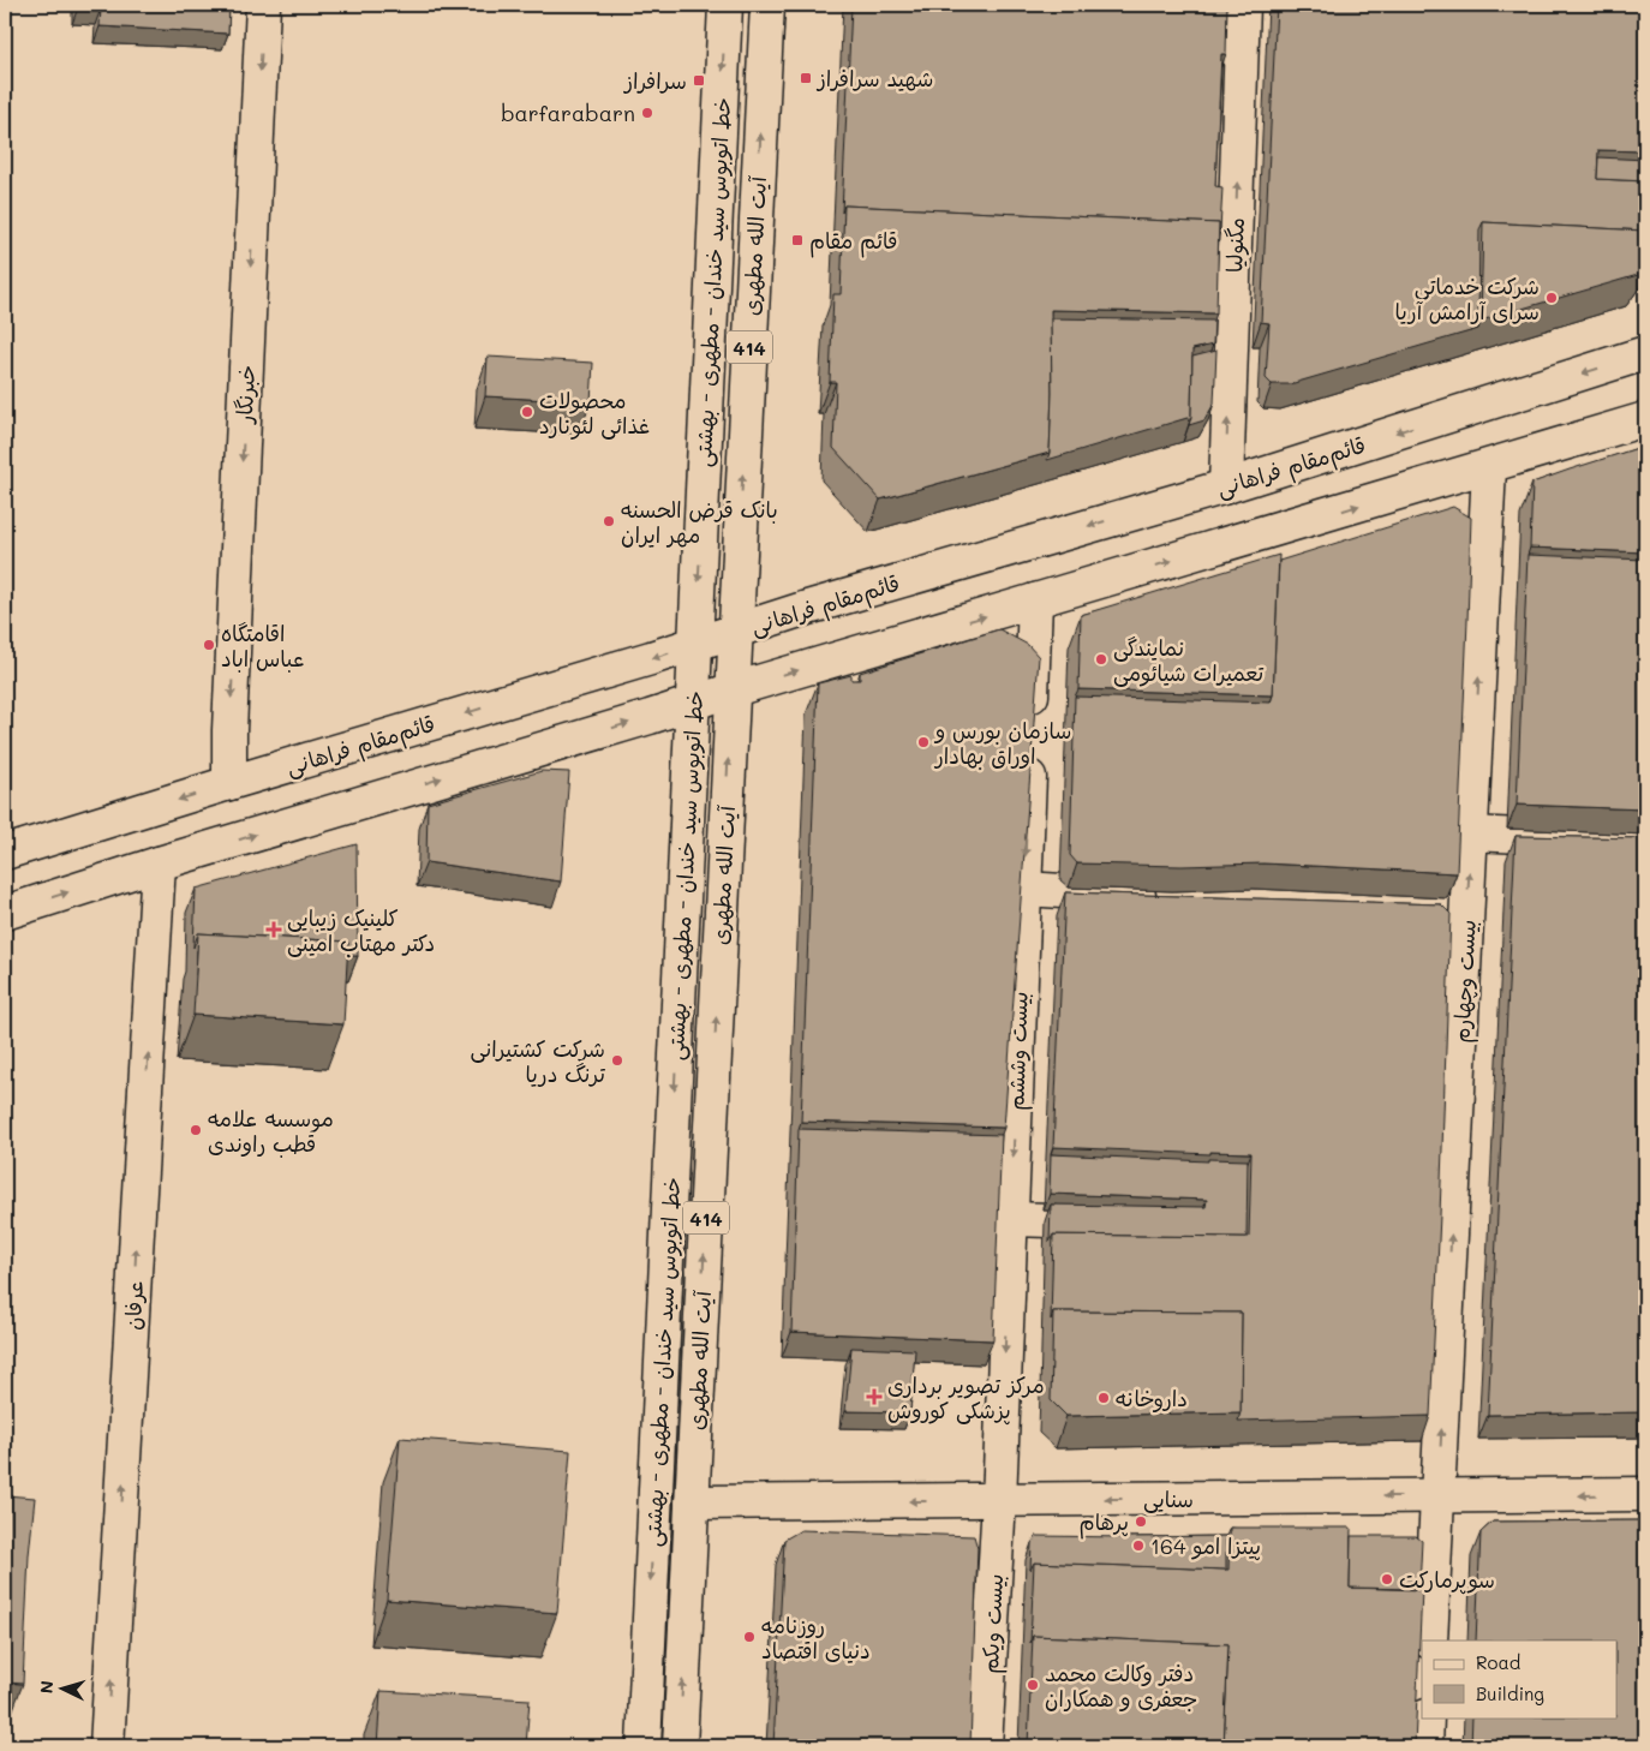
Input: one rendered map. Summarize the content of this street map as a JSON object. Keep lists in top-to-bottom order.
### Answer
{
  "streets": {
    "street": [
      "مگنولیا",
      "آیت الله مطهری",
      "خط اتوبوس سید خندان - مطهری - بهشتی",
      "414",
      "خبرنگار",
      "قائم‌مقام فراهانی",
      "بیست وچهارم",
      "بیست وششم",
      "عرفان",
      "سنایی",
      "بیست ویکم"
    ]
  },
  "crossings": [
    ["مگنولیا", "قائم‌مقام فراهانی"],
    ["آیت الله مطهری", "قائم‌مقام فراهانی"],
    ["آیت الله مطهری", "سنایی"],
    ["خط اتوبوس سید خندان - مطهری - بهشتی", "قائم‌مقام فراهانی"],
    ["خبرنگار", "قائم‌مقام فراهانی"],
    ["بیست وچهارم", "سنایی"],
    ["بیست وششم", "سنایی"],
    ["بیست وششم", "بیست ویکم"],
    ["سنایی", "بیست ویکم"]
  ],
  "one_way": [
    "مگنولیا",
    "آیت الله مطهری",
    "خط اتوبوس سید خندان - مطهری - بهشتی",
    "خبرنگار",
    "بیست وچهارم",
    "بیست وششم",
    "عرفان",
    "سنایی"
  ],
  "places": {
    "transit": ["شهید سرافراز", "سرافراز", "قائم مقام"],
    "other": [
      "barfarabarn",
      "شرکت خدماتی سرای آرامش آریا",
      "محصولات غذائی لئونارد",
      "بانک قرض الحسنه مهر ایران",
      "اقامتگاه عباس اباد",
      "نمایندگی تعمیرات شیائومی",
      "سازمان بورس و اوراق بهادار",
      "شرکت کشتیرانی ترنگ دریا",
      "موسسه علامه قطب راوندی",
      "داروخانه",
      "پرهام",
      "پیتزا امو 164",
      "سوپرمارکت",
      "روزنامه دنیای اقتصاد",
      "دفتر وکالت محمد جعفری و همکاران"
    ],
    "health": ["کلینیک زیبایی دکتر مهتاب امینی", "مرکز تصویر برداری پزشکی کوروش"]
  },
  "legend": ["Road", "Building"],
  "north": "left"
}
